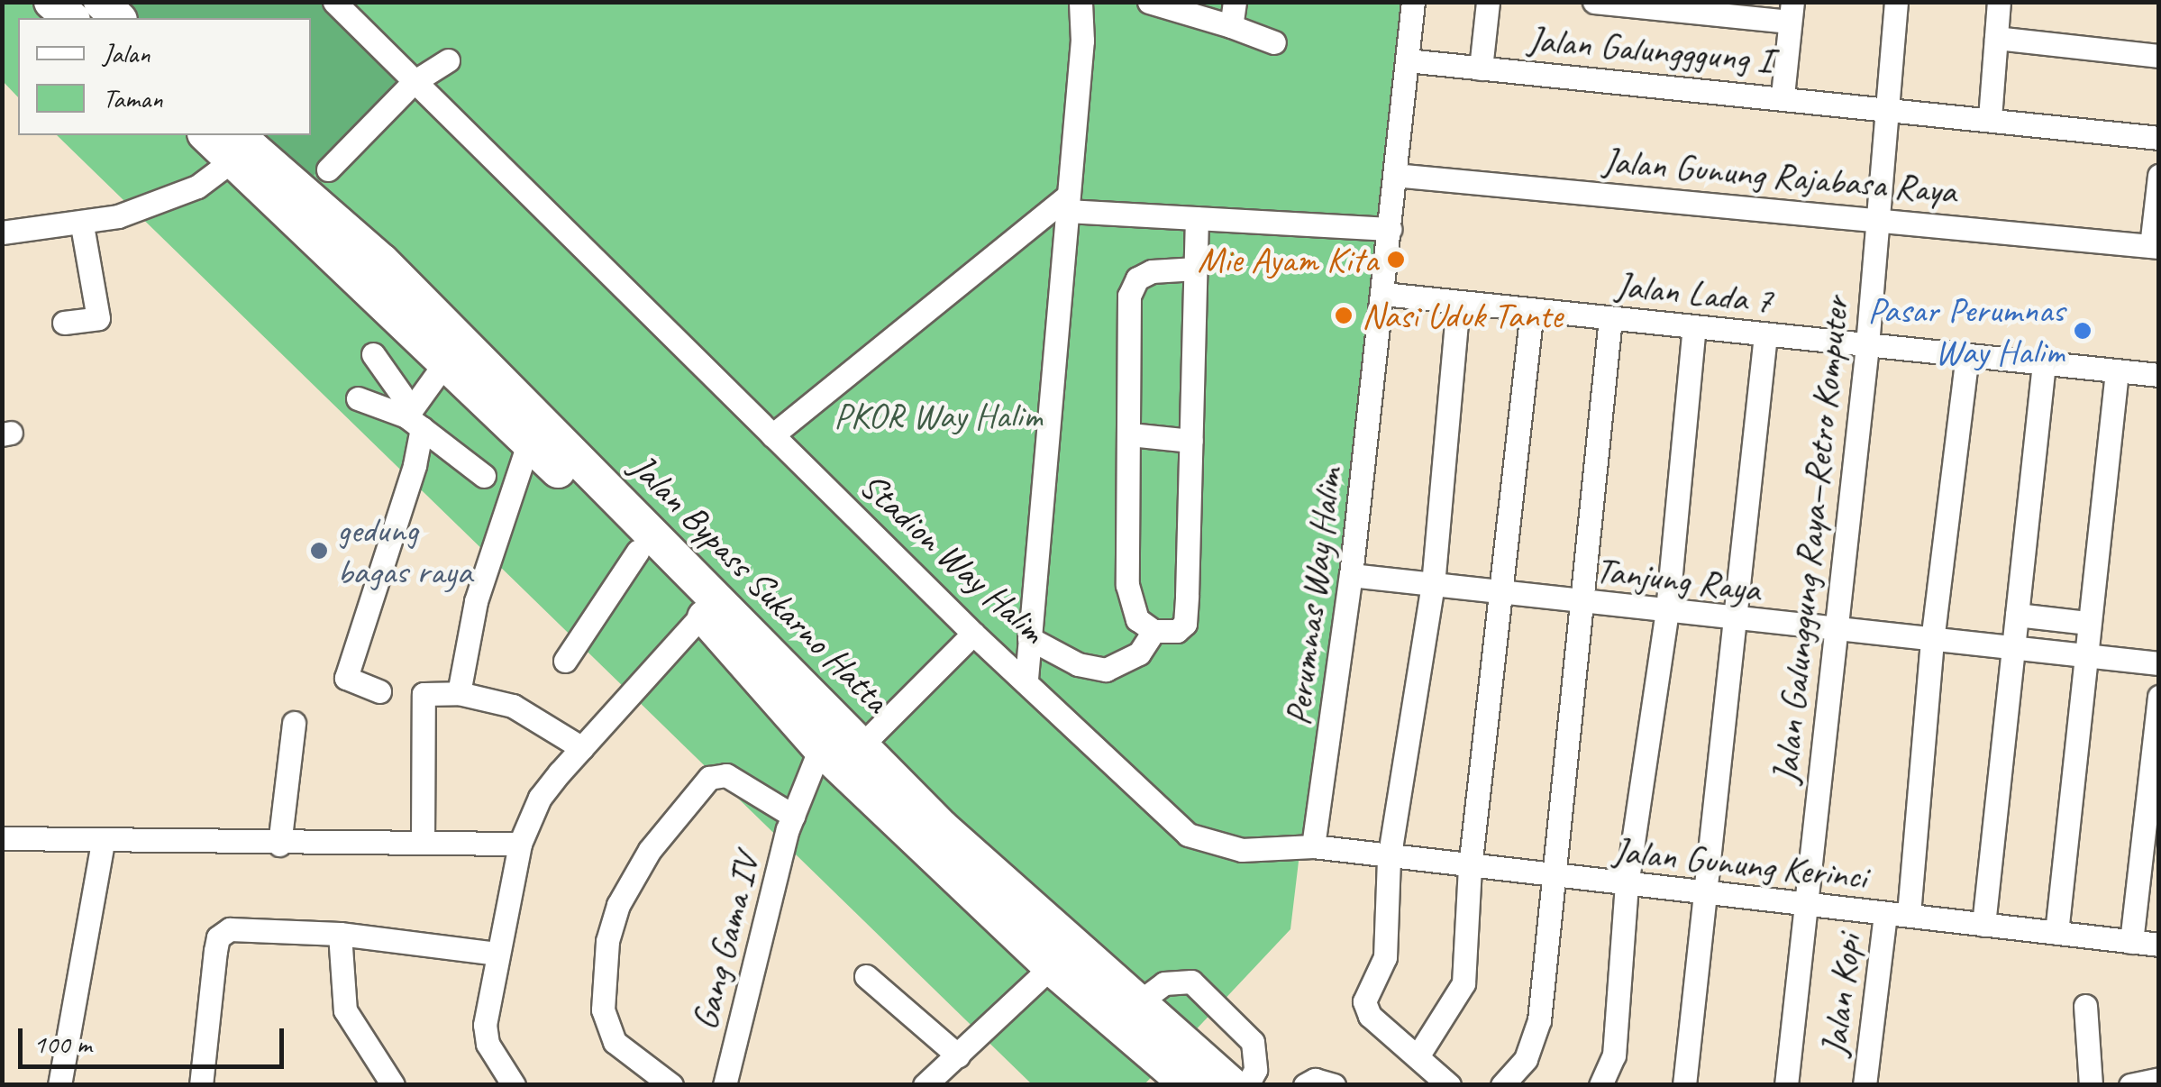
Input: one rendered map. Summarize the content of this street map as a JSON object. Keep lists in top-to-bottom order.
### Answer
{
  "streets": {
    "highway": ["Jalan Bypass Sukarno Hatta"],
    "street": [
      "Jalan Galungggung I",
      "Jalan Gunung Rajabasa Raya",
      "Jalan Lada 7",
      "Jalan Galunggung Raya—Retro Komputer",
      "Stadion Way Halim",
      "Tanjung Raya",
      "Perumnas Way Halim",
      "Jalan Gunung Kerinci",
      "Gang Gama IV",
      "Jalan Kopi"
    ]
  },
  "crossings": [
    ["Jalan Galungggung I", "Jalan Galunggung Raya—Retro Komputer"],
    ["Jalan Galungggung I", "Perumnas Way Halim"],
    ["Jalan Gunung Rajabasa Raya", "Jalan Galunggung Raya—Retro Komputer"],
    ["Jalan Gunung Rajabasa Raya", "Perumnas Way Halim"],
    ["Jalan Lada 7", "Jalan Galunggung Raya—Retro Komputer"],
    ["Jalan Lada 7", "Perumnas Way Halim"],
    ["Jalan Galunggung Raya—Retro Komputer", "Tanjung Raya"],
    ["Jalan Galunggung Raya—Retro Komputer", "Jalan Gunung Kerinci"],
    ["Tanjung Raya", "Perumnas Way Halim"],
    ["Jalan Bypass Sukarno Hatta", "Gang Gama IV"],
    ["Perumnas Way Halim", "Jalan Gunung Kerinci"],
    ["Jalan Gunung Kerinci", "Jalan Kopi"]
  ],
  "parks": ["PKOR Way Halim"],
  "places": [
    "Mie Ayam Kita",
    "Nasi Uduk Tante",
    "Pasar Perumnas Way Halim",
    "gedung bagas raya"
  ],
  "legend": ["Jalan", "Taman"],
  "scale_bar": "100 m"
}
